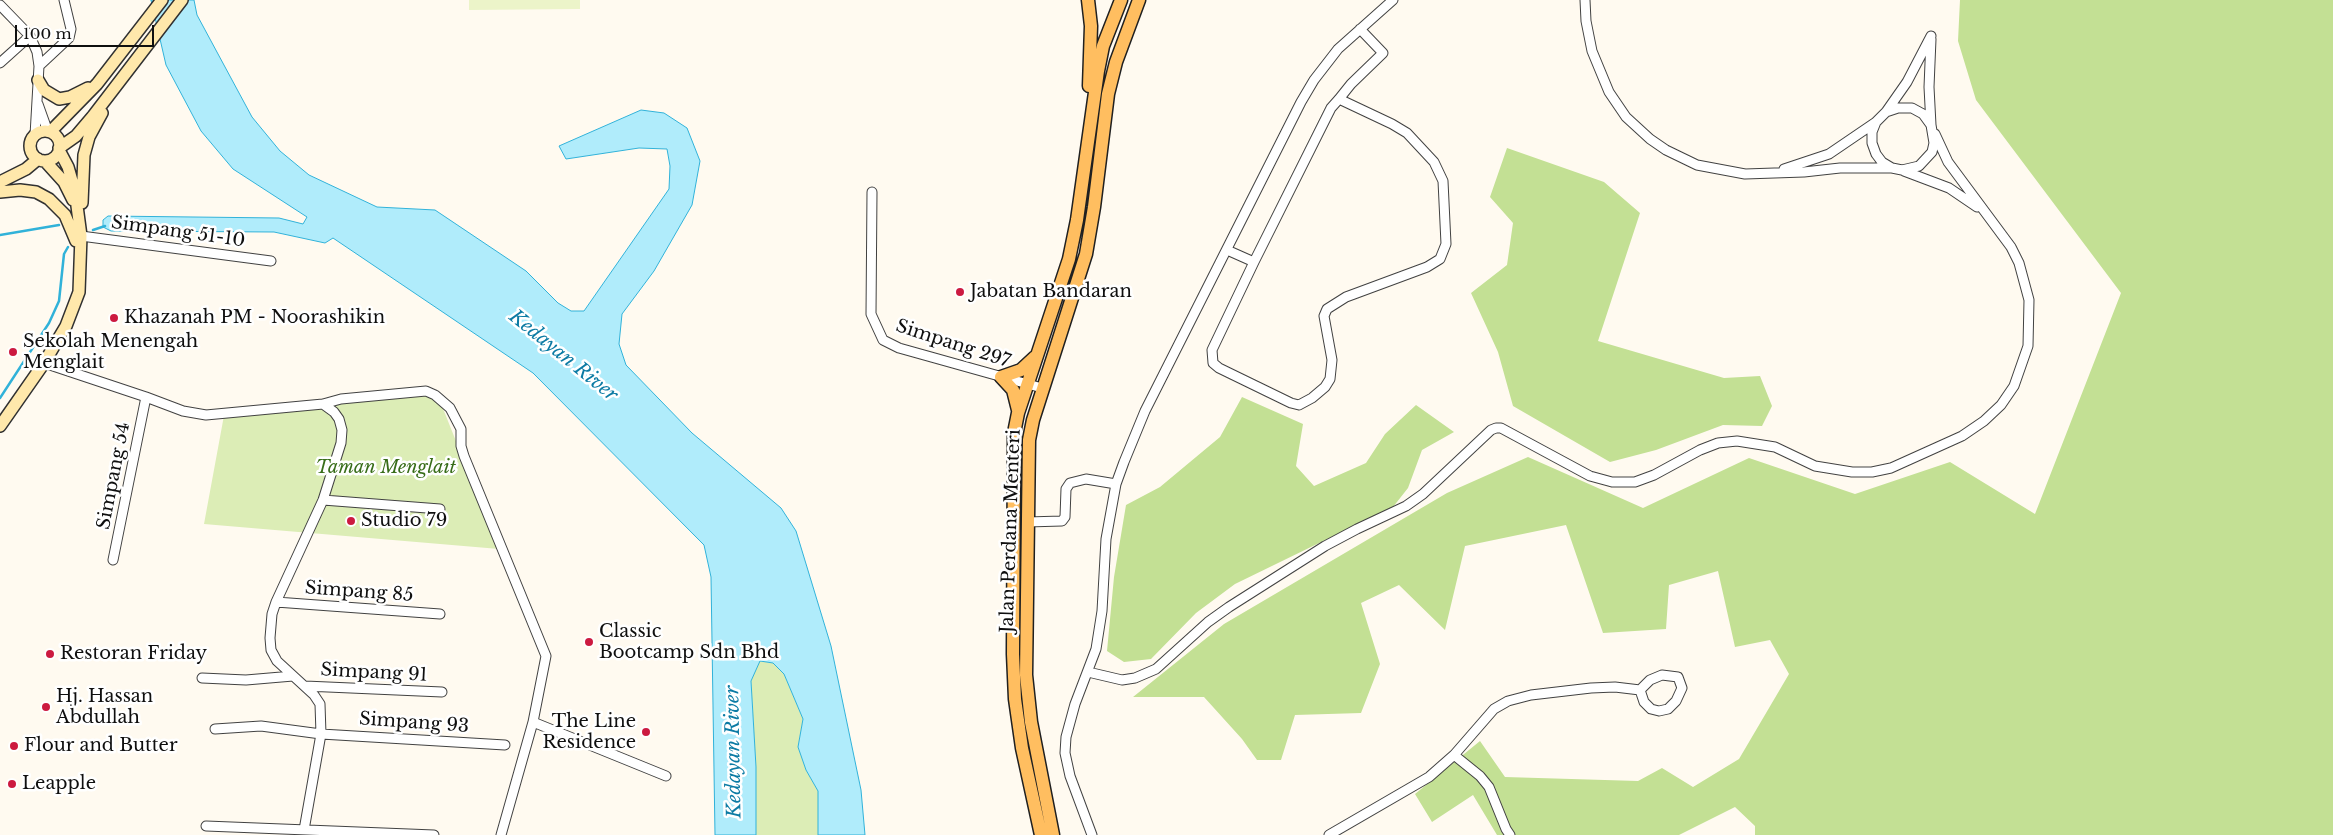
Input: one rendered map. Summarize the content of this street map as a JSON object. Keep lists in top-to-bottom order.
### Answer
{
  "streets": {
    "main road": ["Jalan Perdana Menteri"],
    "street": [
      "Simpang 51-10",
      "Simpang 297",
      "Simpang 54",
      "Simpang 85",
      "Simpang 91",
      "Simpang 93"
    ]
  },
  "crossings": [
    ["Simpang 297", "Jalan Perdana Menteri"]
  ],
  "water": ["Kedayan River"],
  "parks": ["Taman Menglait"],
  "places": [
    "Jabatan Bandaran",
    "Khazanah PM - Noorashikin",
    "Sekolah Menengah Menglait",
    "Studio 79",
    "Classic Bootcamp Sdn Bhd",
    "Restoran Friday",
    "Hj. Hassan Abdullah",
    "The Line Residence",
    "Flour and Butter",
    "Leapple"
  ],
  "scale_bar": "100 m"
}
